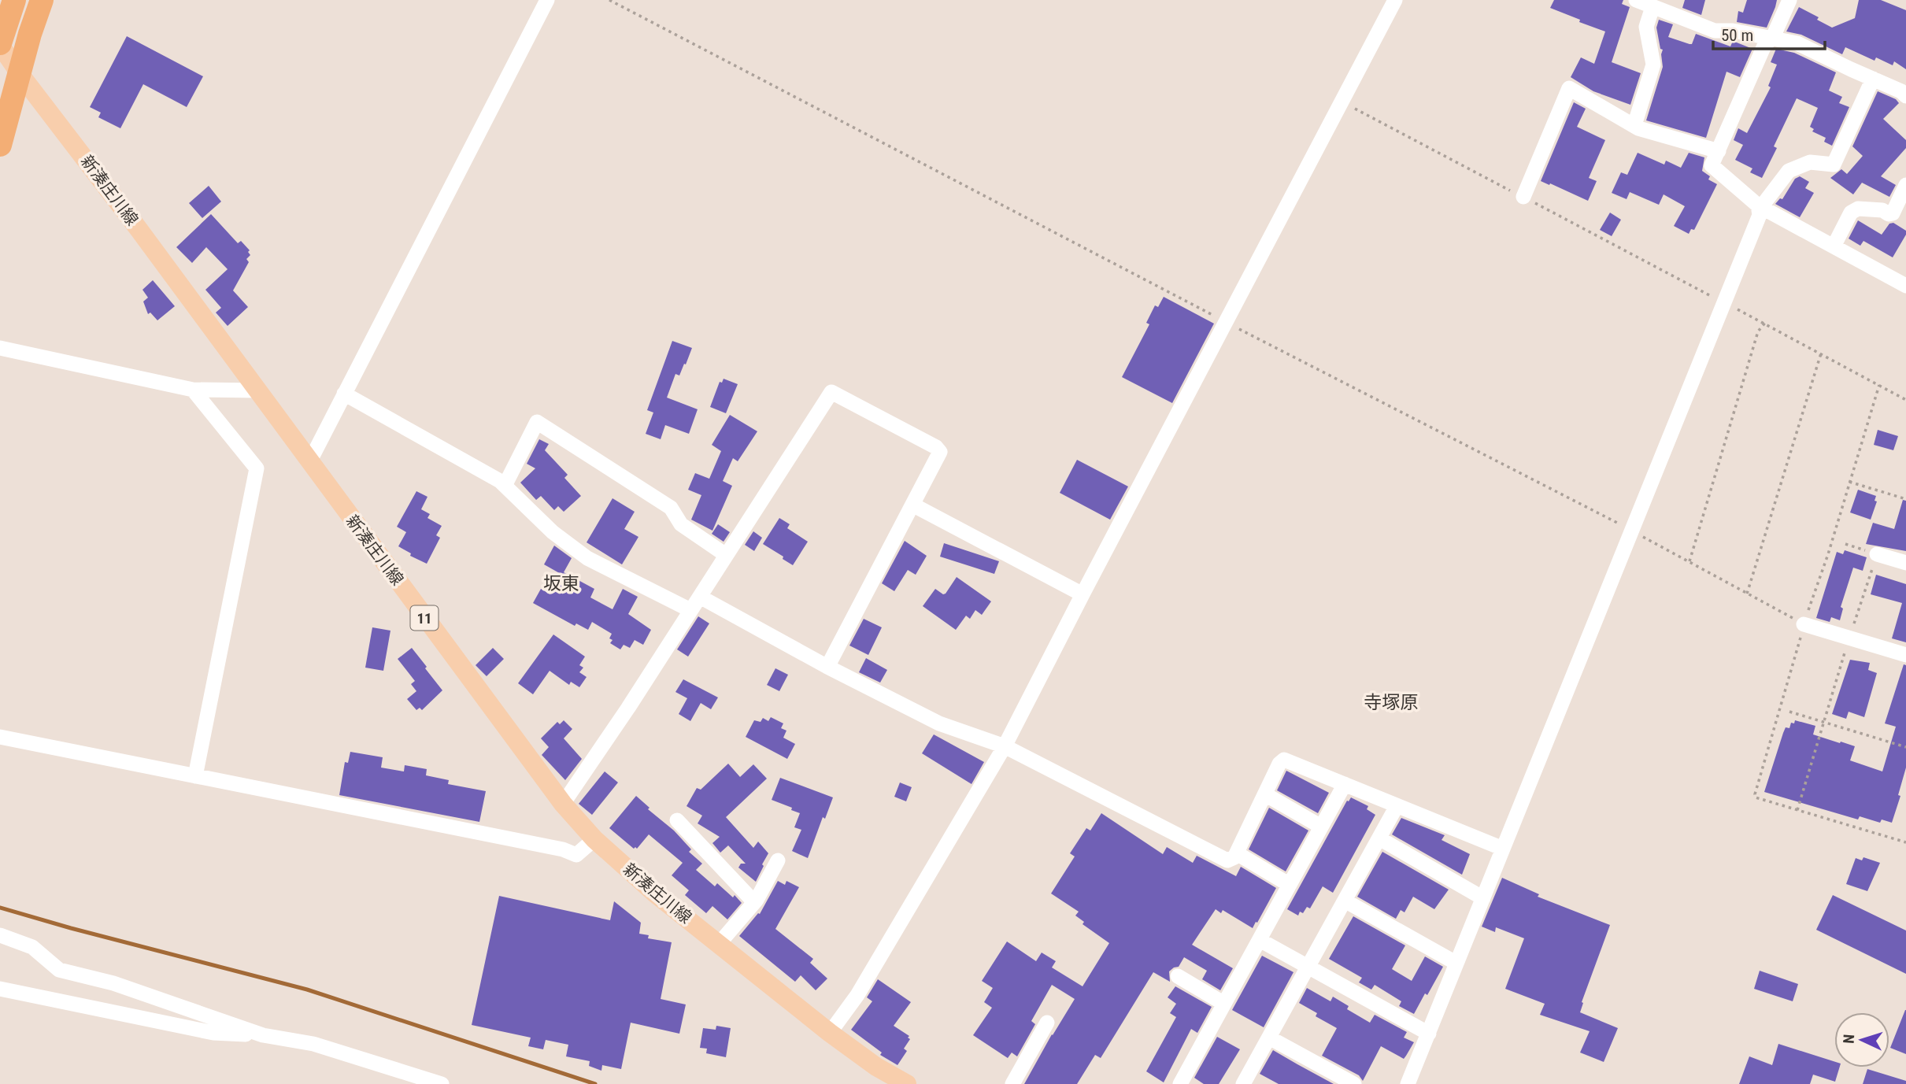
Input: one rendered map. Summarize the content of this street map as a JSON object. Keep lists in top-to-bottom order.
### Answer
{
  "streets": {
    "main road": ["新湊庄川線", "11"]
  },
  "districts": ["坂東", "寺塚原"],
  "scale_bar": "50 m",
  "north": "left"
}
